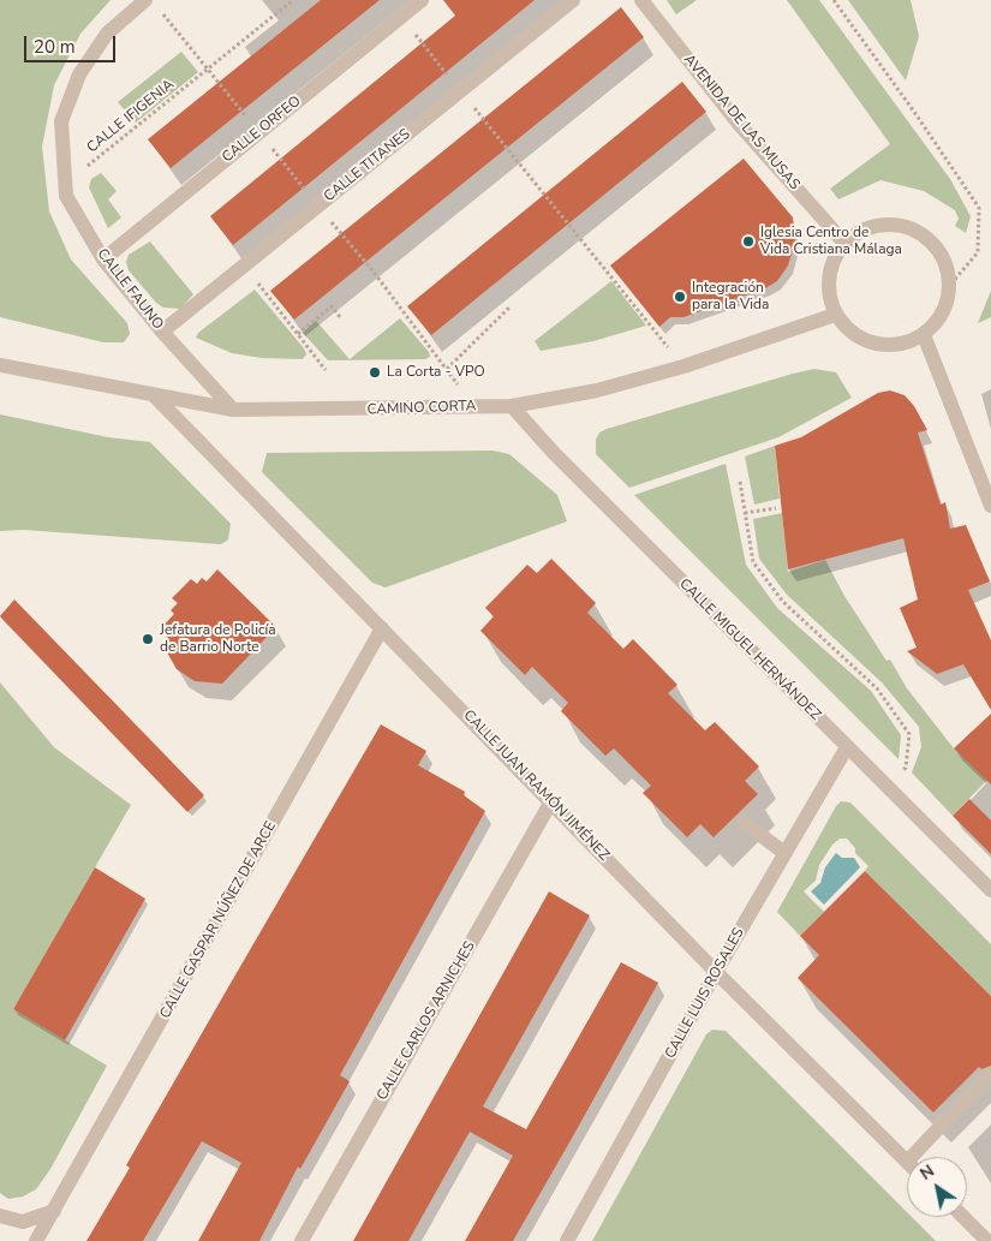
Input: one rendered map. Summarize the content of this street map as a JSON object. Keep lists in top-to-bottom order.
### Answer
{
  "streets": {
    "street": [
      "AVENIDA DE LAS MUSAS",
      "CALLE ORFEO",
      "CALLE TITANES",
      "CALLE FAUNO",
      "CAMINO CORTA",
      "CALLE MIGUEL HERNÁNDEZ",
      "CALLE JUAN RAMÓN JIMÉNEZ",
      "CALLE GASPAR NÚÑEZ DE ARCE",
      "CALLE LUIS ROSALES",
      "CALLE CARLOS ARNICHES"
    ],
    "path": ["CALLE IFIGENIA"]
  },
  "crossings": [
    ["CALLE IFIGENIA", "CALLE FAUNO"],
    ["AVENIDA DE LAS MUSAS", "CAMINO CORTA"],
    ["CALLE ORFEO", "CALLE FAUNO"],
    ["CALLE TITANES", "CALLE FAUNO"],
    ["CALLE FAUNO", "CAMINO CORTA"],
    ["CAMINO CORTA", "CALLE MIGUEL HERNÁNDEZ"],
    ["CAMINO CORTA", "CALLE JUAN RAMÓN JIMÉNEZ"],
    ["CALLE MIGUEL HERNÁNDEZ", "CALLE LUIS ROSALES"],
    ["CALLE JUAN RAMÓN JIMÉNEZ", "CALLE GASPAR NÚÑEZ DE ARCE"],
    ["CALLE JUAN RAMÓN JIMÉNEZ", "CALLE LUIS ROSALES"],
    ["CALLE JUAN RAMÓN JIMÉNEZ", "CALLE CARLOS ARNICHES"]
  ],
  "places": [
    "Iglesia Centro de Vida Cristiana Málaga",
    "Integración para la Vida",
    "La Corta - VPO",
    "Jefatura de Policía de Barrio Norte"
  ],
  "scale_bar": "20 m",
  "north": "top left"
}
